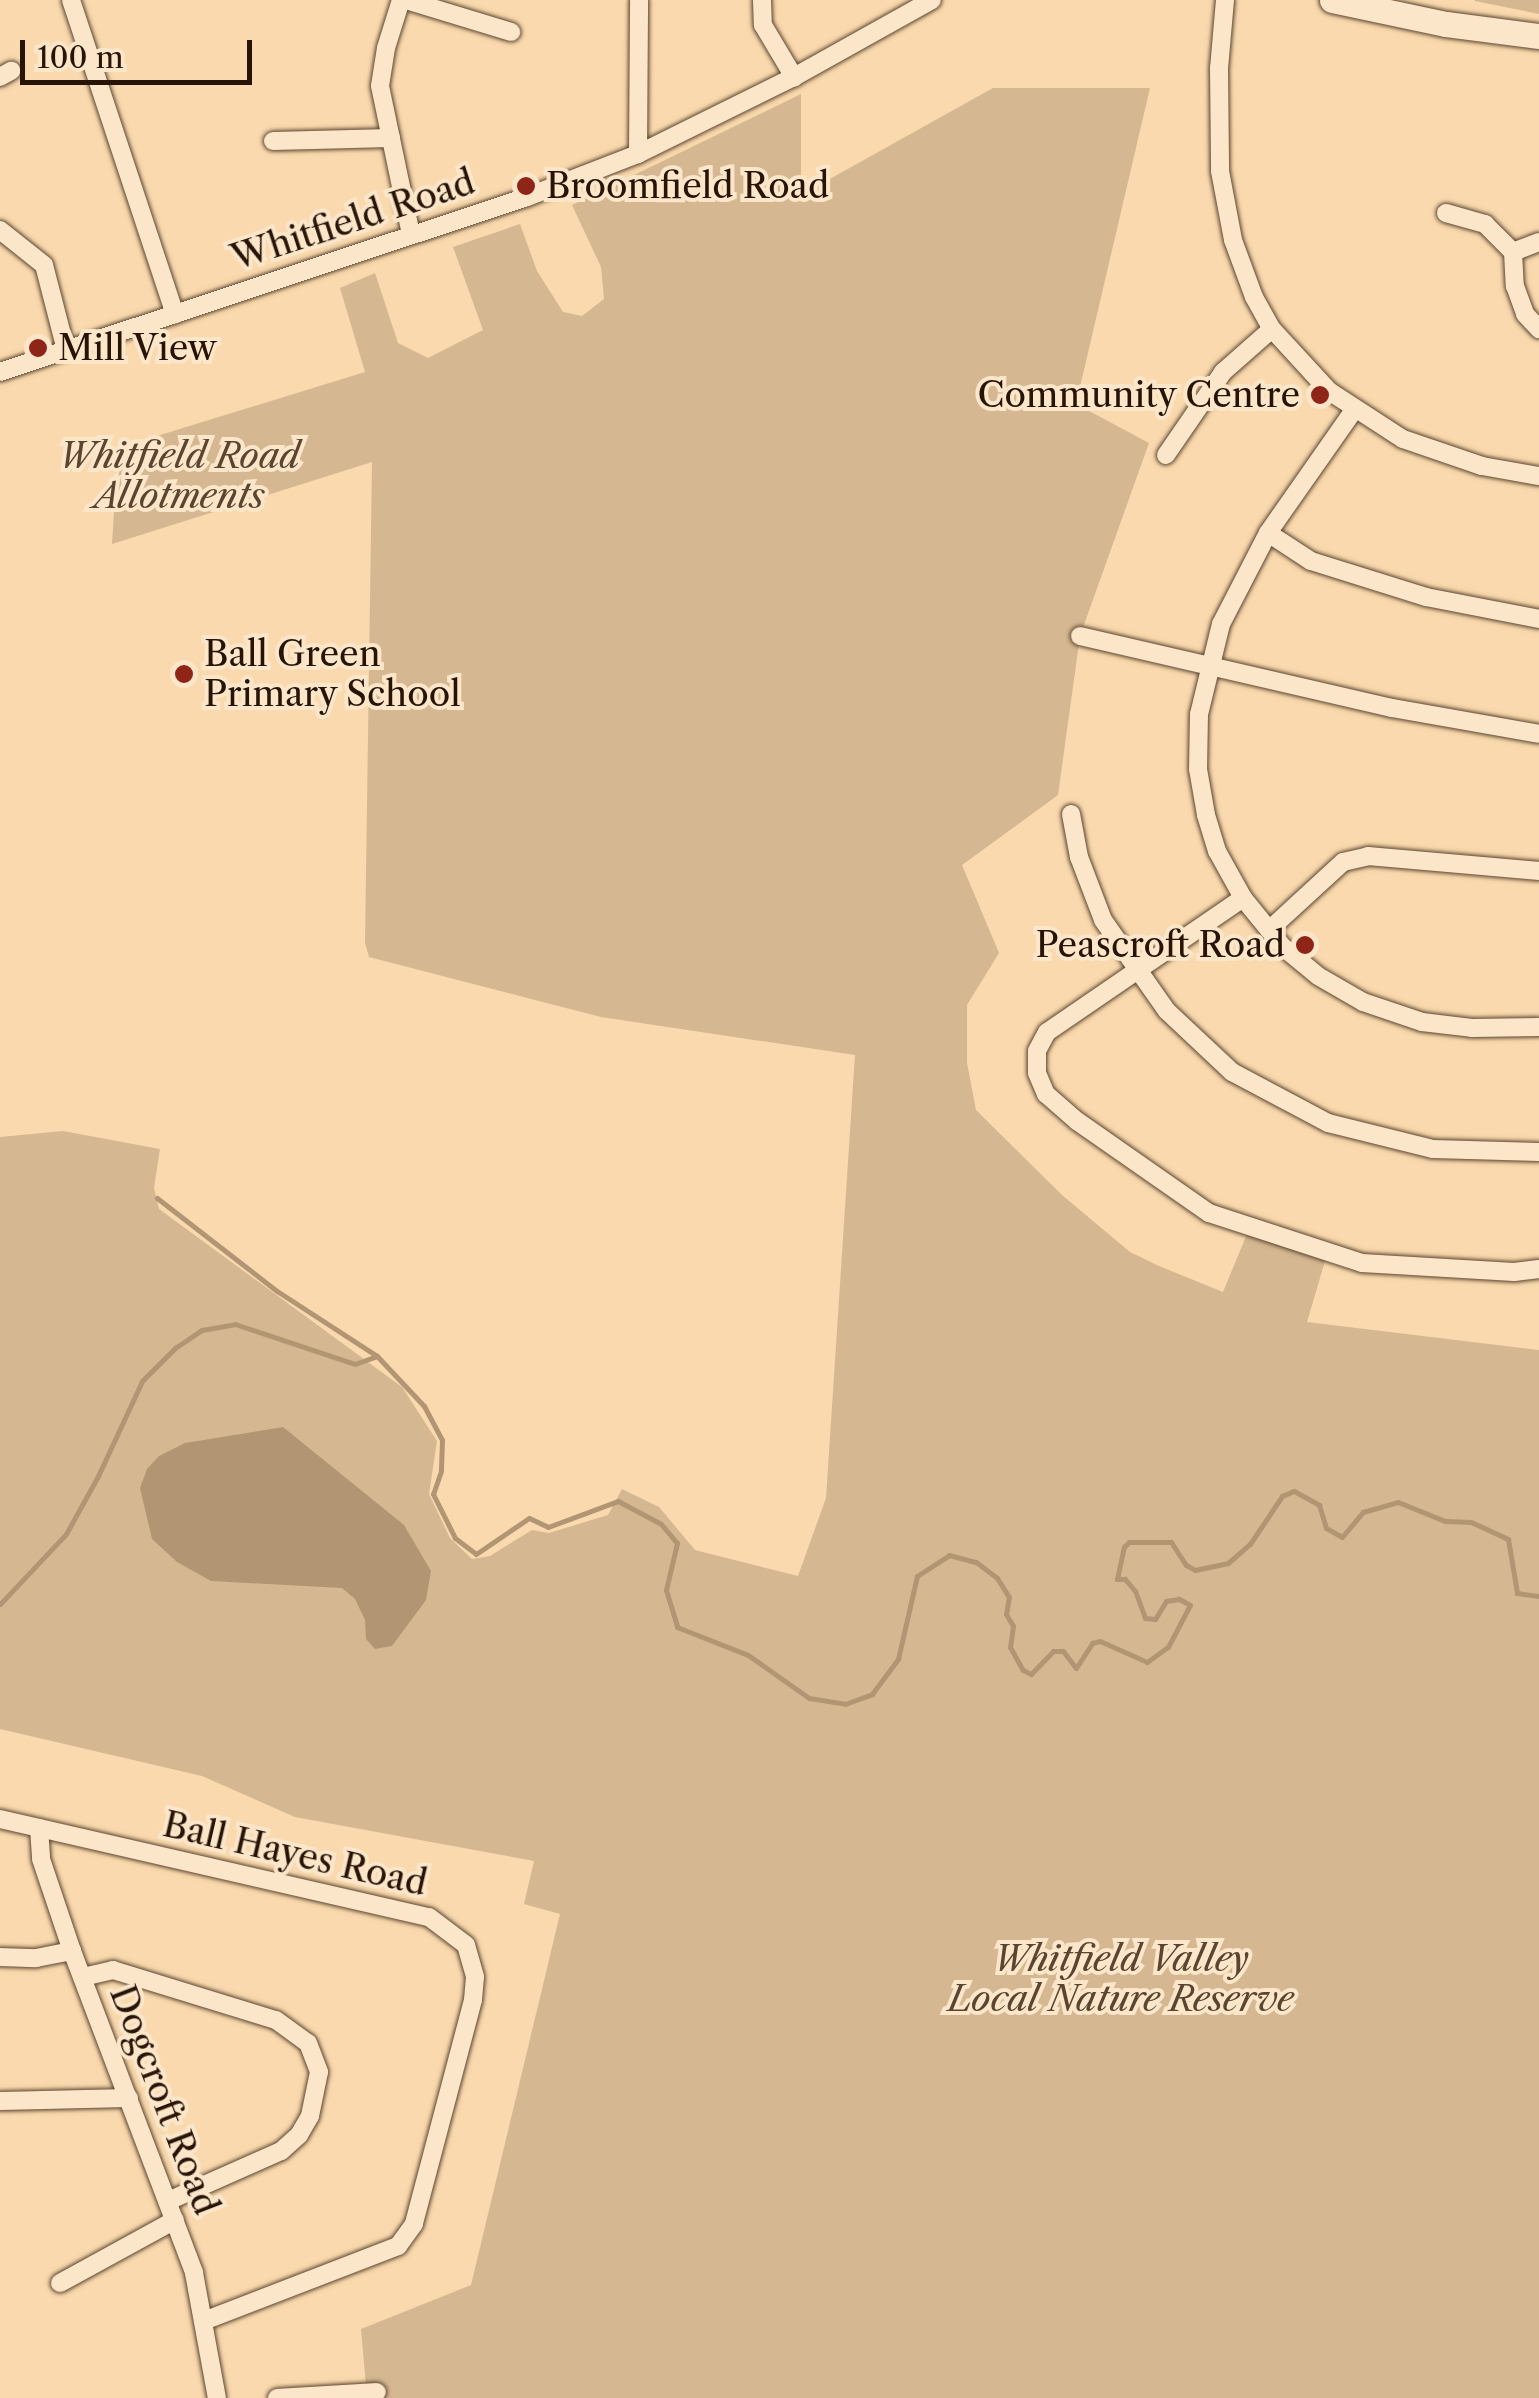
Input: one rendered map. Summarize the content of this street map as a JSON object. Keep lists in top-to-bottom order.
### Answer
{
  "streets": {
    "street": ["Whitfield Road", "Ball Hayes Road", "Dogcroft Road"]
  },
  "crossings": [
    ["Ball Hayes Road", "Dogcroft Road"]
  ],
  "parks": ["Whitfield Road Allotments", "Whitfield Valley Local Nature Reserve"],
  "places": [
    "Broomfield Road",
    "Mill View",
    "Community Centre",
    "Ball Green Primary School",
    "Peascroft Road"
  ],
  "scale_bar": "100 m"
}
